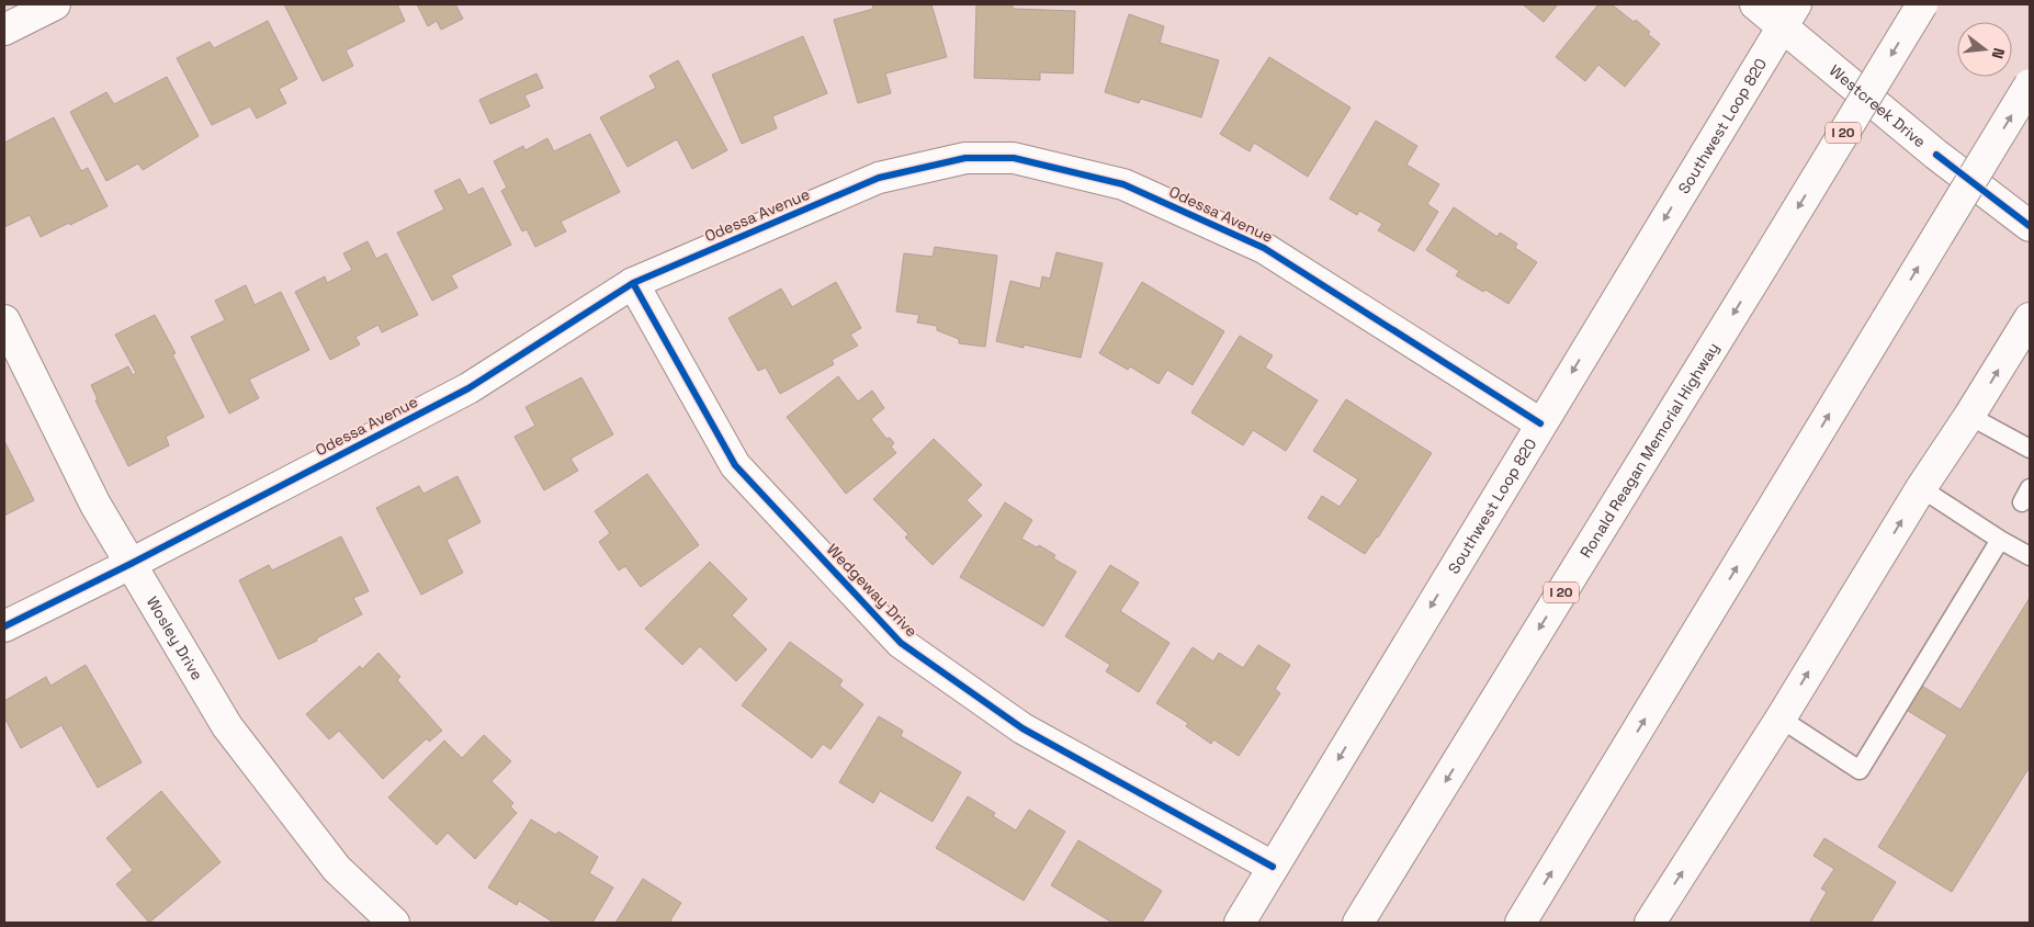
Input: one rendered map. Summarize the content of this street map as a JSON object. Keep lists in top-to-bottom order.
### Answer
{
  "streets": {
    "main road": [
      "Westcreek Drive",
      "Southwest Loop 820",
      "I 20",
      "Odessa Avenue",
      "Ronald Reagan Memorial Highway",
      "Wedgeway Drive",
      "Wosley Drive"
    ]
  },
  "crossings": [
    ["Westcreek Drive", "Southwest Loop 820"],
    ["Southwest Loop 820", "Odessa Avenue"],
    ["Southwest Loop 820", "Wedgeway Drive"],
    ["Odessa Avenue", "Wedgeway Drive"],
    ["Odessa Avenue", "Wosley Drive"]
  ],
  "north": "right"
}
